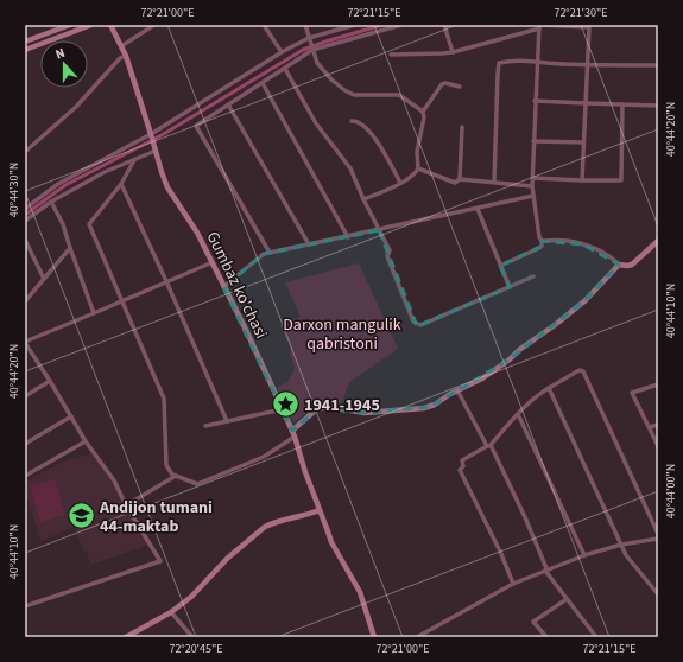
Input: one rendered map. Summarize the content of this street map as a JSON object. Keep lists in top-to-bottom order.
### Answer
{
  "streets": {
    "main road": ["Gumbaz ko'chasi"]
  },
  "parks": ["Darxon mangulik qabristoni"],
  "places": {
    "place": ["1941-1945"],
    "school or university": ["Andijon tumani 44-maktab"]
  },
  "north": "top",
  "coordinates": [
    "72°21'00\"E",
    "72°21'15\"E",
    "72°21'30\"E",
    "40°44'20\"N",
    "40°44'30\"N",
    "40°44'10\"N",
    "40°44'00\"N",
    "72°20'45\"E"
  ]
}
